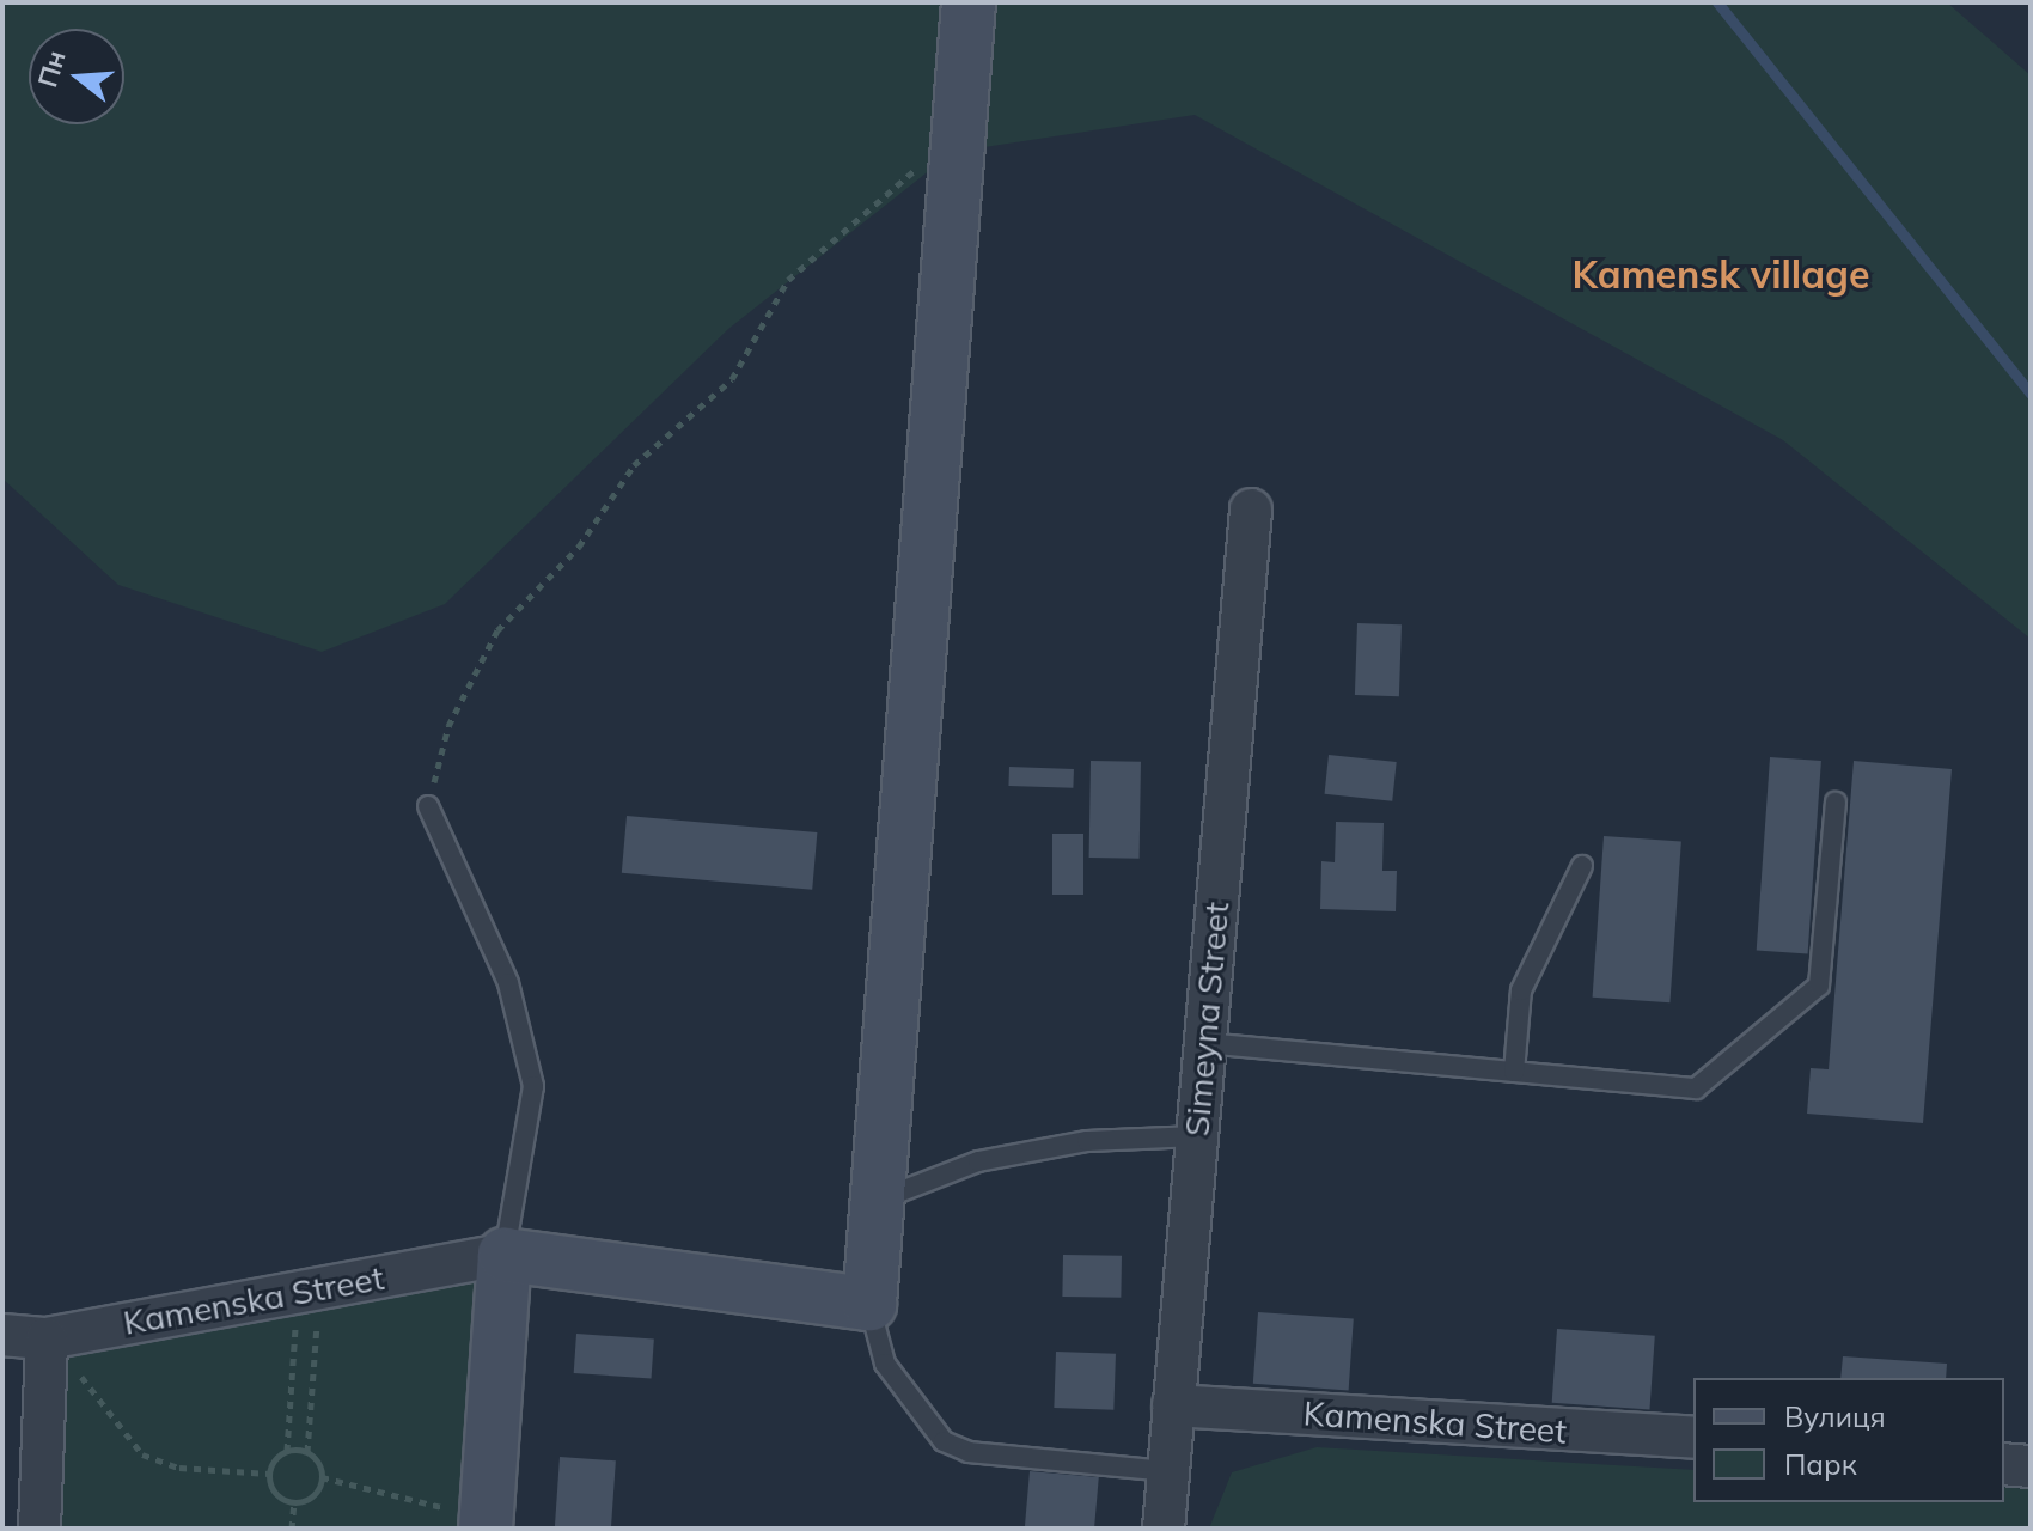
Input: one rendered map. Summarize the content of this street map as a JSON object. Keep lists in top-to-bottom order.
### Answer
{
  "streets": {
    "street": ["Simeyna Street", "Kamenska Street"]
  },
  "crossings": [
    ["Simeyna Street", "Kamenska Street"]
  ],
  "districts": ["Kamensk village"],
  "legend": ["Вулиця", "Парк"],
  "north": "left"
}
